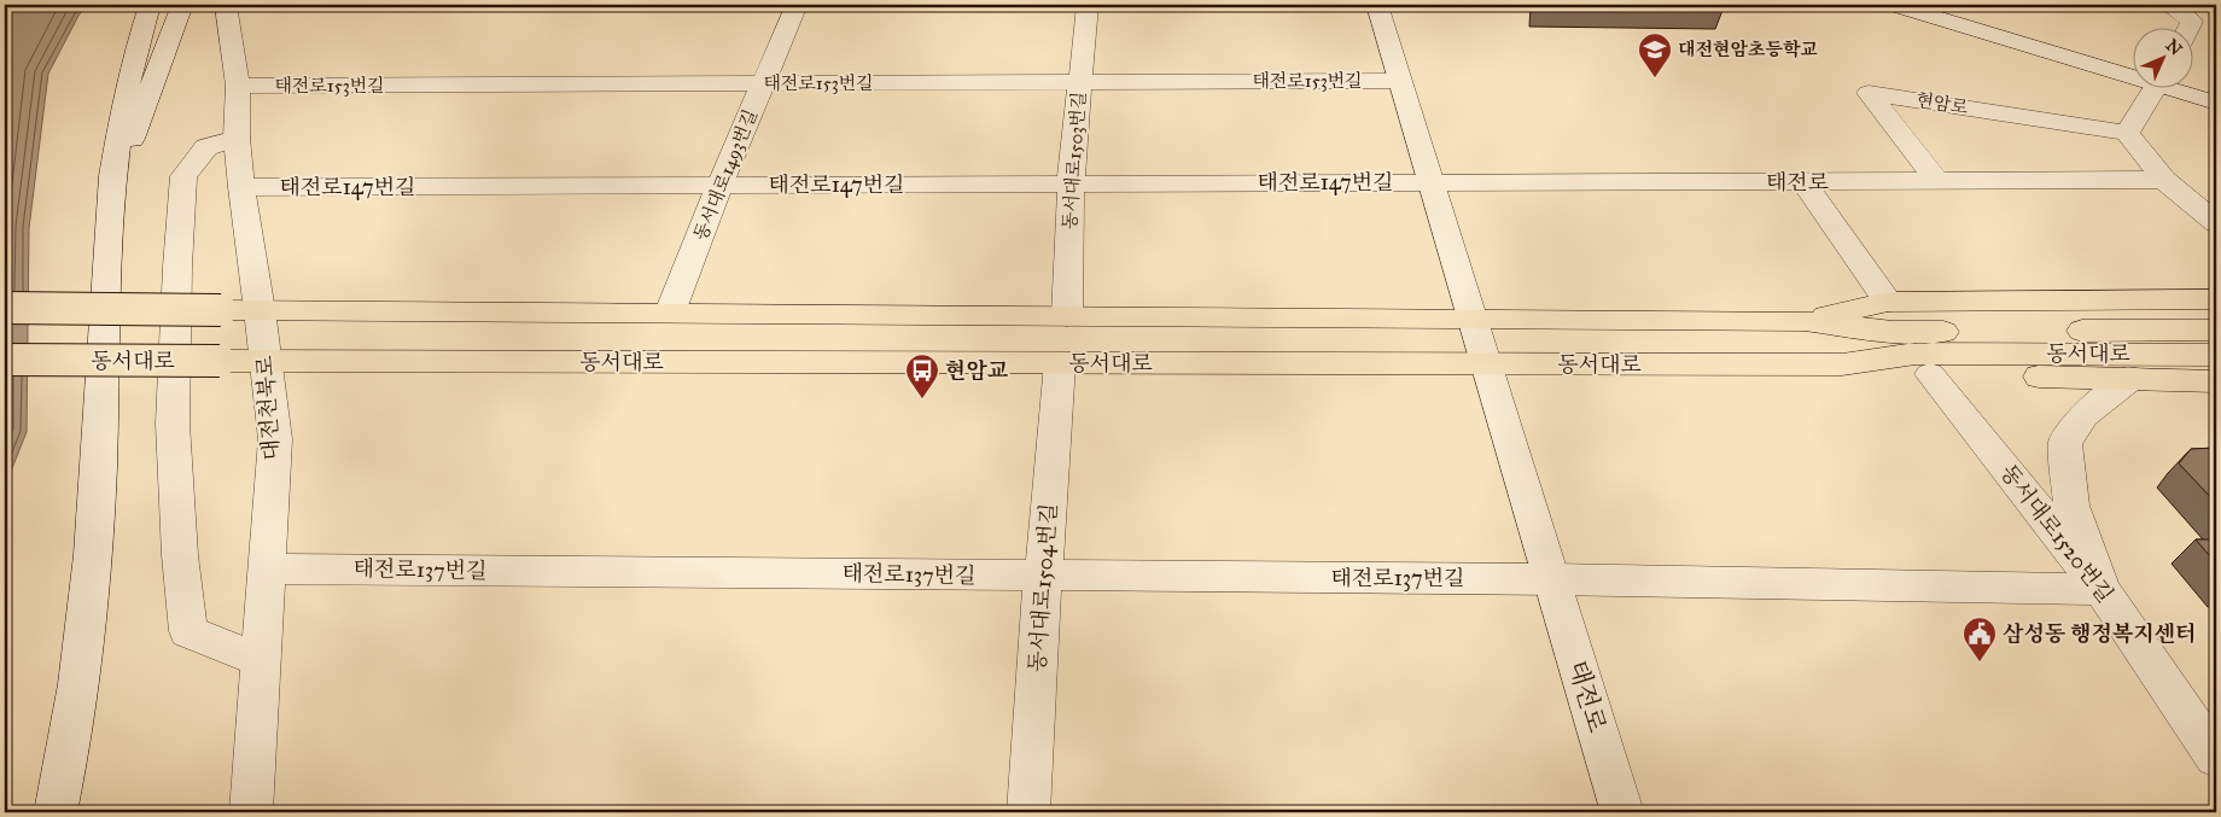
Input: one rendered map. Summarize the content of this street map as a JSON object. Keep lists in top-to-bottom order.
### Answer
{
  "streets": {
    "main road": ["동서대로"],
    "street": [
      "태전로153번길",
      "현암로",
      "동서대로1503번길",
      "동서대로1493번길",
      "태전로147번길",
      "태전로",
      "대전천북로",
      "동서대로1520번길",
      "태전로137번길",
      "동서대로1504번길"
    ]
  },
  "crossings": [
    ["태전로153번길", "동서대로1503번길"],
    ["태전로153번길", "동서대로1493번길"],
    ["태전로153번길", "태전로"],
    ["태전로153번길", "대전천북로"],
    ["현암로", "태전로"],
    ["동서대로1503번길", "태전로147번길"],
    ["동서대로1503번길", "동서대로"],
    ["동서대로1493번길", "태전로147번길"],
    ["동서대로1493번길", "동서대로"],
    ["태전로147번길", "태전로"],
    ["태전로147번길", "대전천북로"],
    ["태전로", "동서대로"],
    ["태전로", "태전로137번길"],
    ["동서대로", "대전천북로"],
    ["동서대로", "동서대로1504번길"],
    ["대전천북로", "태전로137번길"],
    ["태전로137번길", "동서대로1504번길"]
  ],
  "places": {
    "school or university": ["대전현암초등학교"],
    "bus stop": ["현암교"],
    "public building": ["삼성동 행정복지센터"]
  },
  "north": "top right"
}
